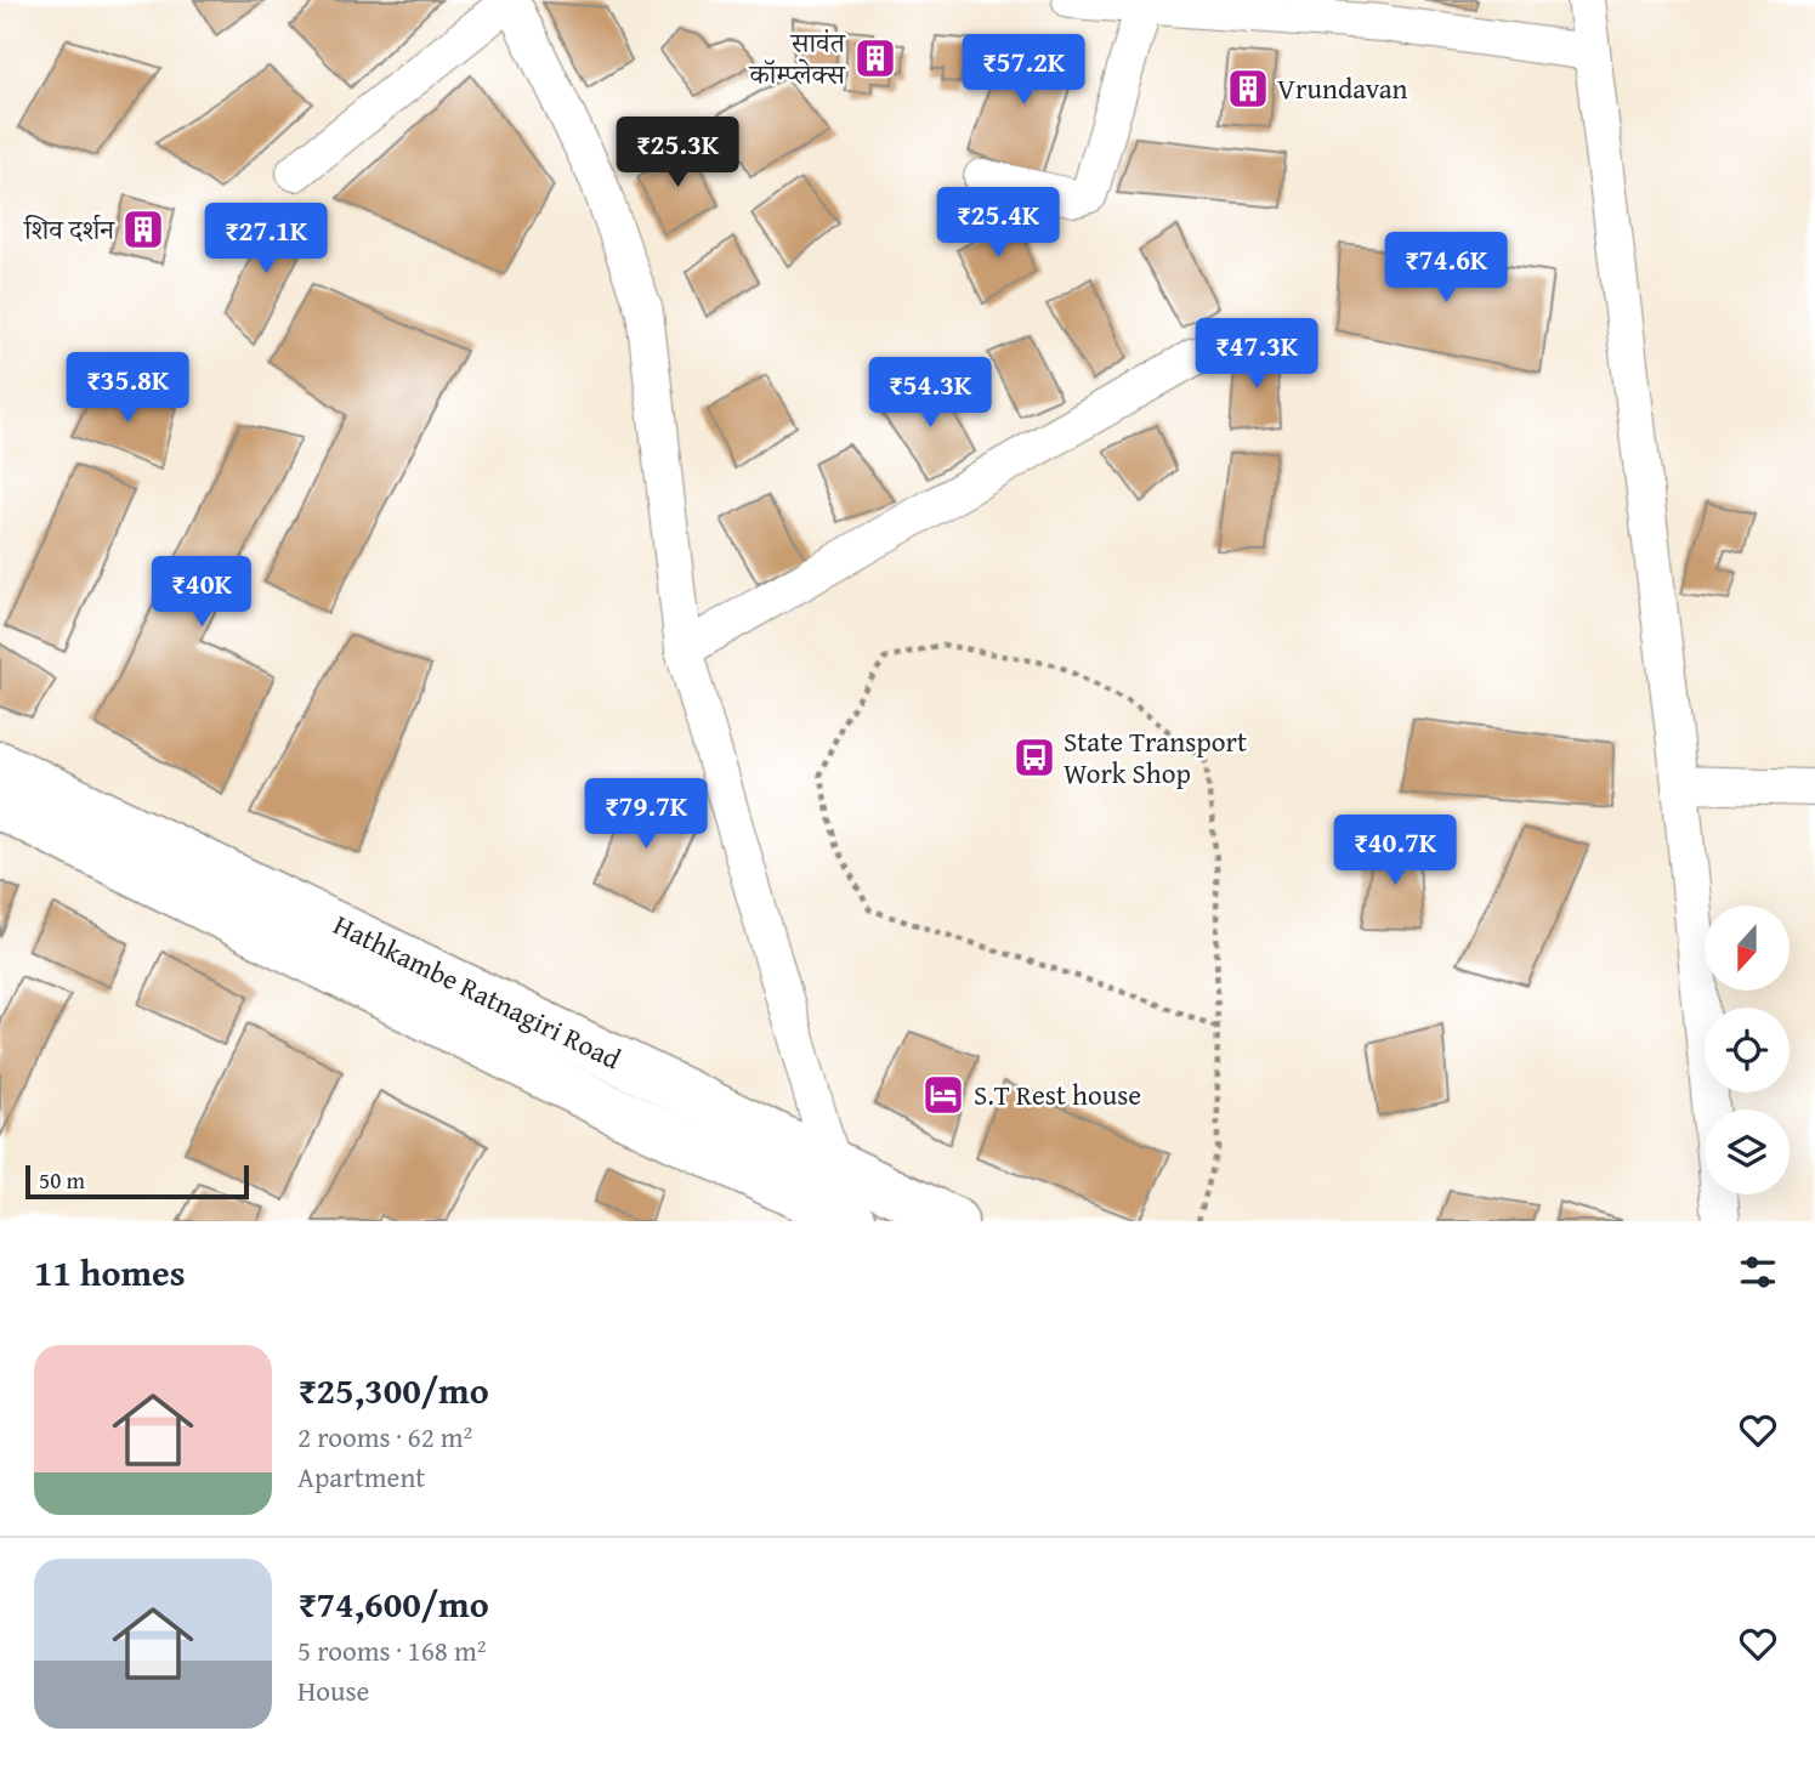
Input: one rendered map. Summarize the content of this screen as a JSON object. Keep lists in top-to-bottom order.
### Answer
{
  "streets": {
    "main road": ["Hathkambe Ratnagiri Road"]
  },
  "places": {
    "building": ["सावंत कॉम्प्लेक्स", "Vrundavan", "शिव दर्शन"],
    "bus stop": ["State Transport Work Shop"],
    "hotel": ["S.T Rest house"]
  },
  "scale_bar": "50 m",
  "north": "bottom",
  "page": {
    "price": [
      "₹57.2K",
      "₹25.3K",
      "₹25.4K",
      "₹27.1K",
      "₹74.6K",
      "₹47.3K",
      "₹35.8K",
      "₹54.3K",
      "₹40K",
      "₹79.7K",
      "₹40.7K"
    ],
    "scale": "50 m",
    "heading": "11 homes",
    "list": [
      {
        "name": "₹25,300/mo",
        "note": "2 rooms · 62 m² · Apartment"
      },
      {
        "name": "₹74,600/mo",
        "note": "5 rooms · 168 m² · House"
      }
    ]
  }
}
